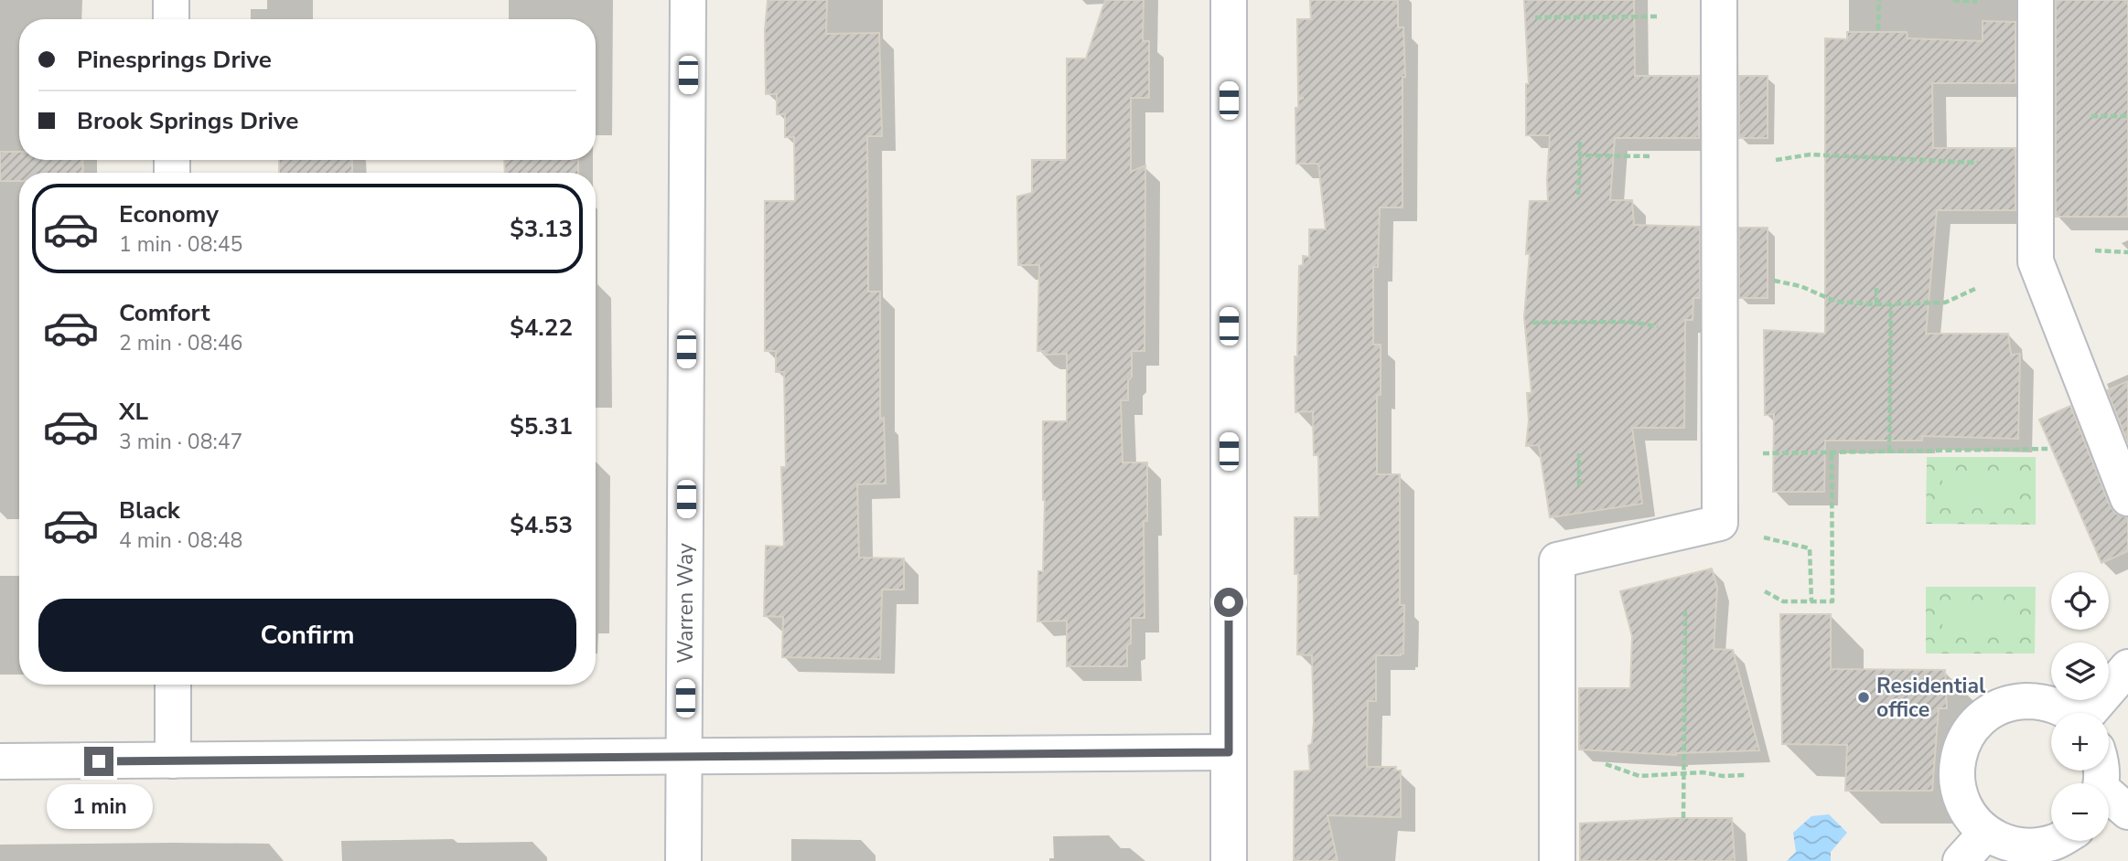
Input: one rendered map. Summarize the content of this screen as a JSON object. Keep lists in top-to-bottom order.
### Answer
{
  "streets": {
    "street": ["Warren Way"]
  },
  "places": ["Residential office"],
  "page": {
    "banner": ["Pinesprings Drive", "Brook Springs Drive"],
    "list": [
      {
        "name": "Economy",
        "note": "1 min · 08:45",
        "value": "$3.13"
      },
      {
        "name": "Comfort",
        "note": "2 min · 08:46",
        "value": "$4.22"
      },
      {
        "name": "XL",
        "note": "3 min · 08:47",
        "value": "$5.31"
      },
      {
        "name": "Black",
        "note": "4 min · 08:48",
        "value": "$4.53"
      }
    ],
    "map_buttons": ["+", "−"],
    "buttons": "Confirm",
    "bubble": "1 min"
  }
}
